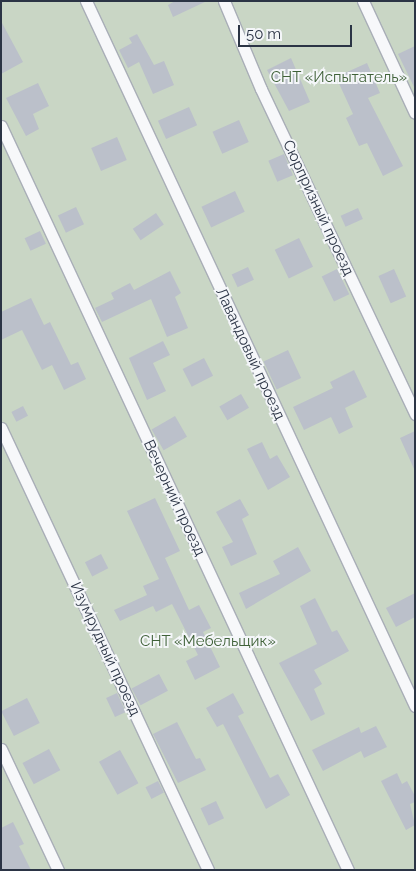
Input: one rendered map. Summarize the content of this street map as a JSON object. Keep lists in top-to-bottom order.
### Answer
{
  "streets": {
    "street": [
      "Сюрпризный проезд",
      "Лавандовый проезд",
      "Вечерний проезд",
      "Изумрудный проезд"
    ]
  },
  "parks": ["СНТ «Испытатель»", "СНТ «Мебельщик»"],
  "scale_bar": "50 m"
}
